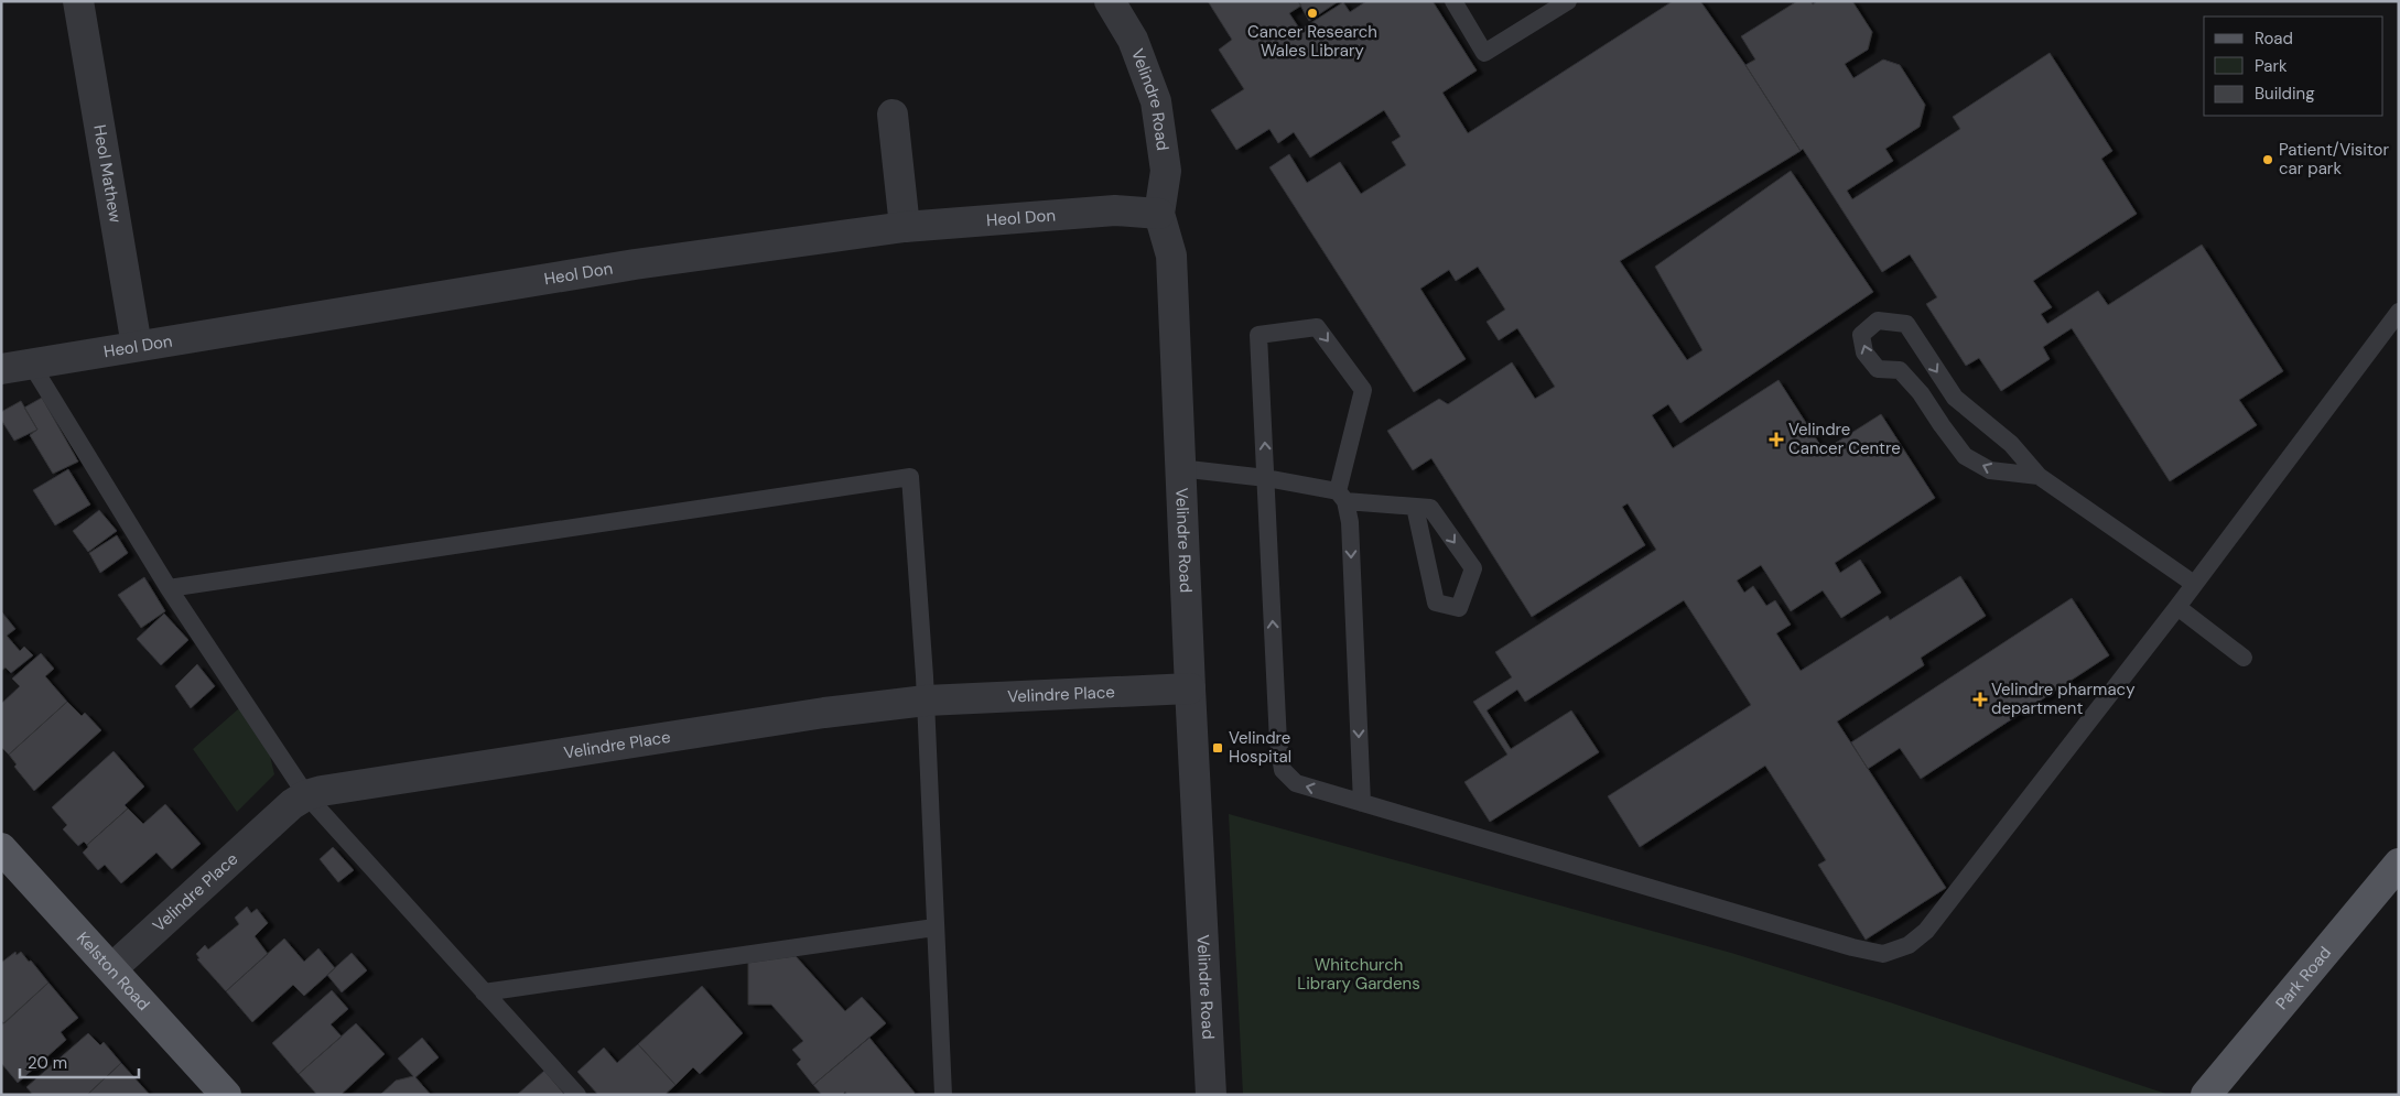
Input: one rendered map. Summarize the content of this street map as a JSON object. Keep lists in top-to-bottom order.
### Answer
{
  "streets": {
    "main road": ["Kelston Road", "Park Road"],
    "street": [
      "Velindre Road",
      "Heol Mathew",
      "Heol Don",
      "Velindre Place"
    ]
  },
  "crossings": [
    ["Velindre Road", "Heol Don"],
    ["Velindre Road", "Velindre Place"],
    ["Heol Mathew", "Heol Don"],
    ["Velindre Place", "Kelston Road"]
  ],
  "parks": ["Whitchurch Library Gardens"],
  "places": {
    "other": ["Cancer Research Wales Library", "Patient/Visitor car park"],
    "health": ["Velindre Cancer Centre", "Velindre pharmacy department"],
    "transit": ["Velindre Hospital"]
  },
  "legend": ["Road", "Park", "Building"],
  "scale_bar": "20 m"
}
